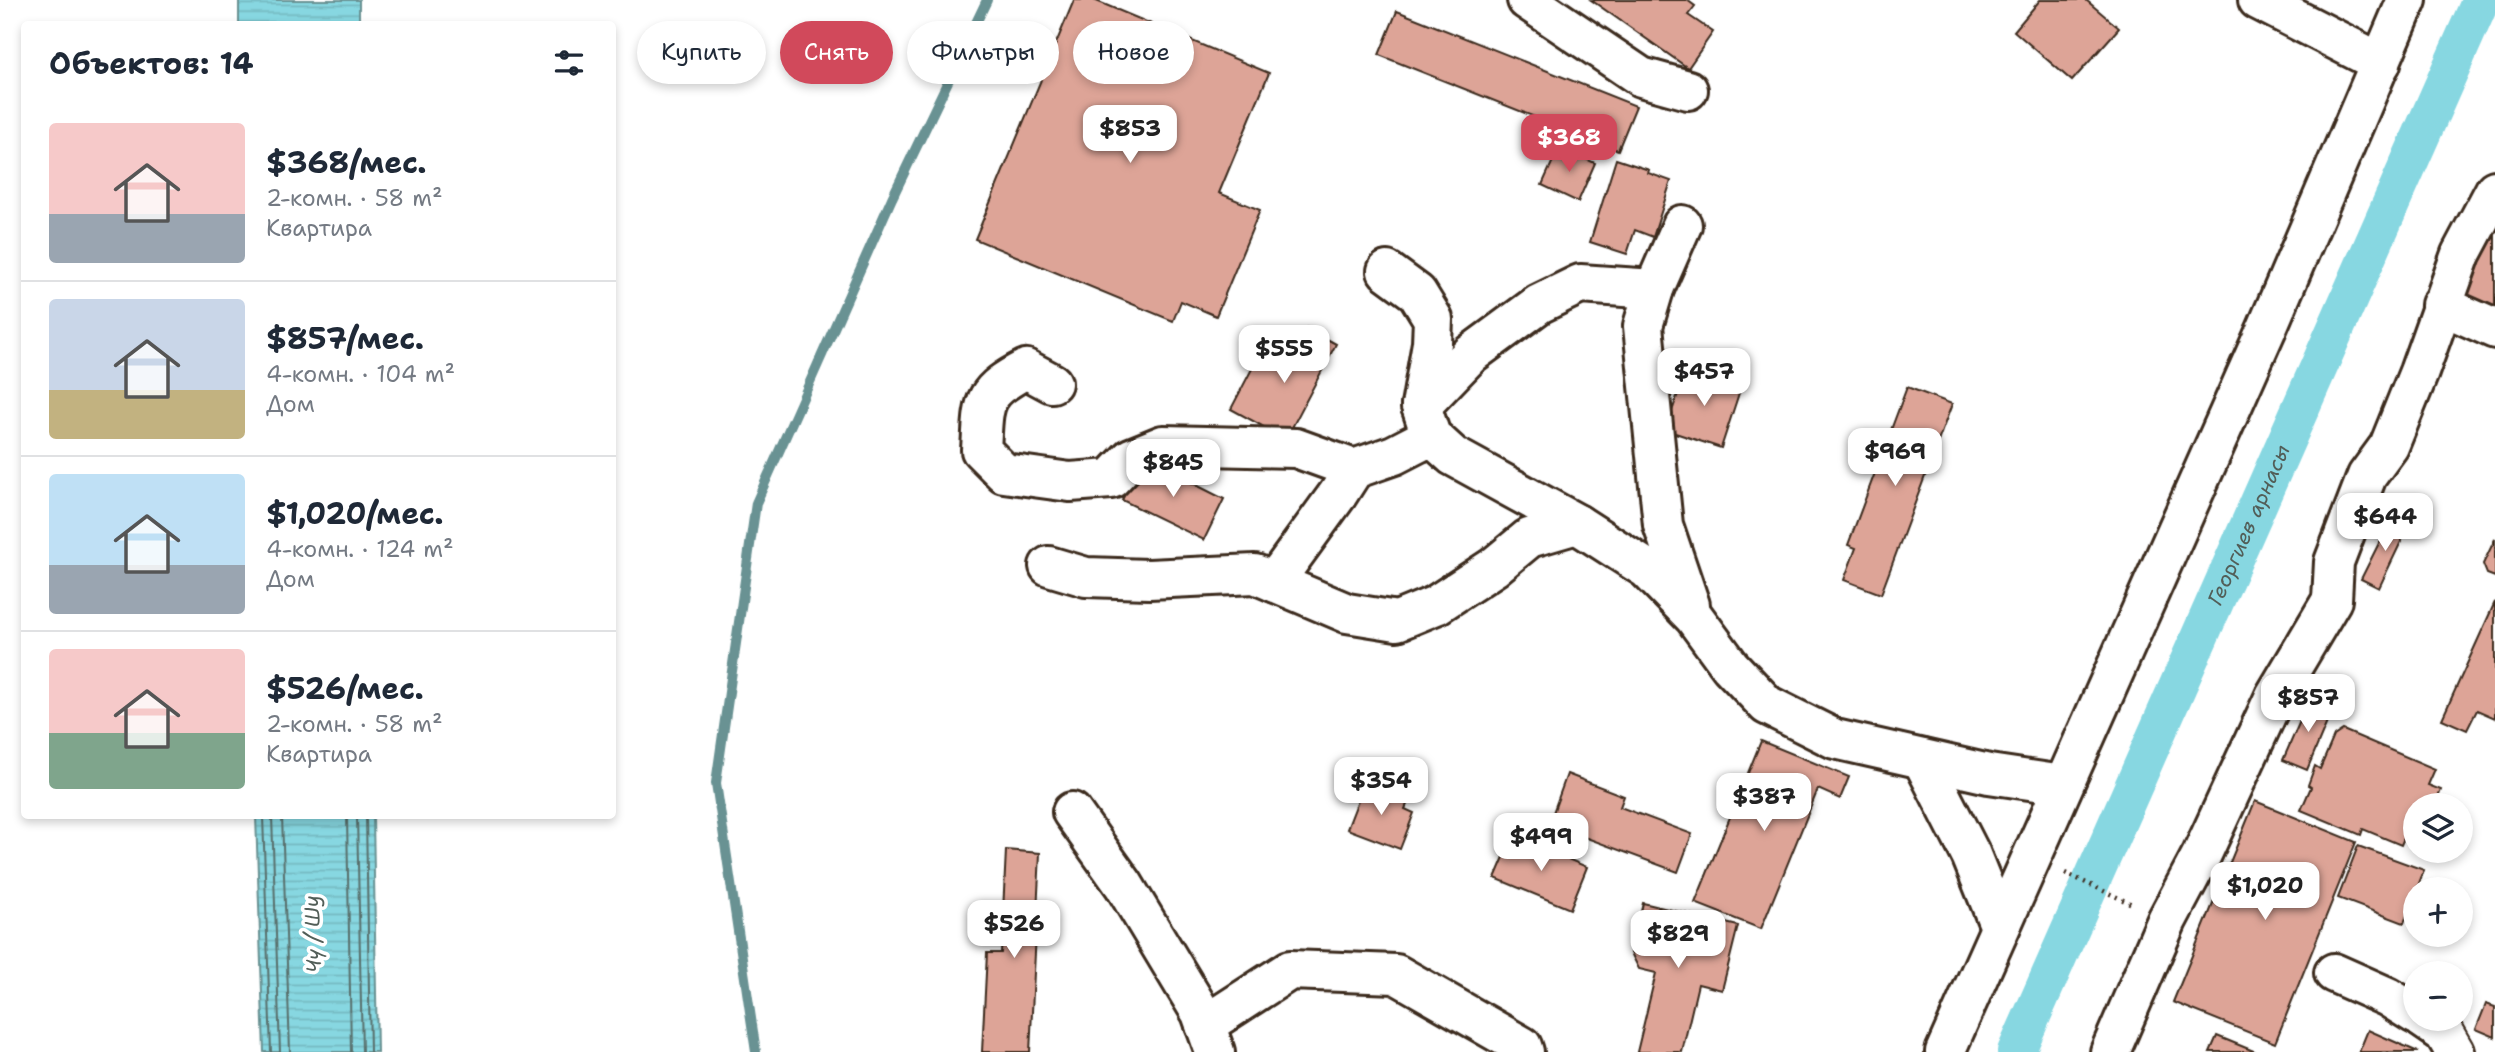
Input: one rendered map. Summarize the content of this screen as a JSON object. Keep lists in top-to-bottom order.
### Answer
{
  "water": ["Георгиев арнасы", "Чү / Шу"],
  "page": {
    "chip": [
      "Купить",
      "Снять",
      "Фильтры",
      "Новое"
    ],
    "heading": "Объектов: 14",
    "price": [
      "$853",
      "$368",
      "$555",
      "$457",
      "$969",
      "$845",
      "$644",
      "$857",
      "$354",
      "$387",
      "$499",
      "$1,020",
      "$526",
      "$829"
    ],
    "list": [
      {
        "name": "$368/мес.",
        "note": "2-комн. · 58 m² · Квартира"
      },
      {
        "name": "$857/мес.",
        "note": "4-комн. · 104 m² · Дом"
      },
      {
        "name": "$1,020/мес.",
        "note": "4-комн. · 124 m² · Дом"
      },
      {
        "name": "$526/мес.",
        "note": "2-комн. · 58 m² · Квартира"
      }
    ],
    "map_buttons": ["+", "−"]
  }
}
